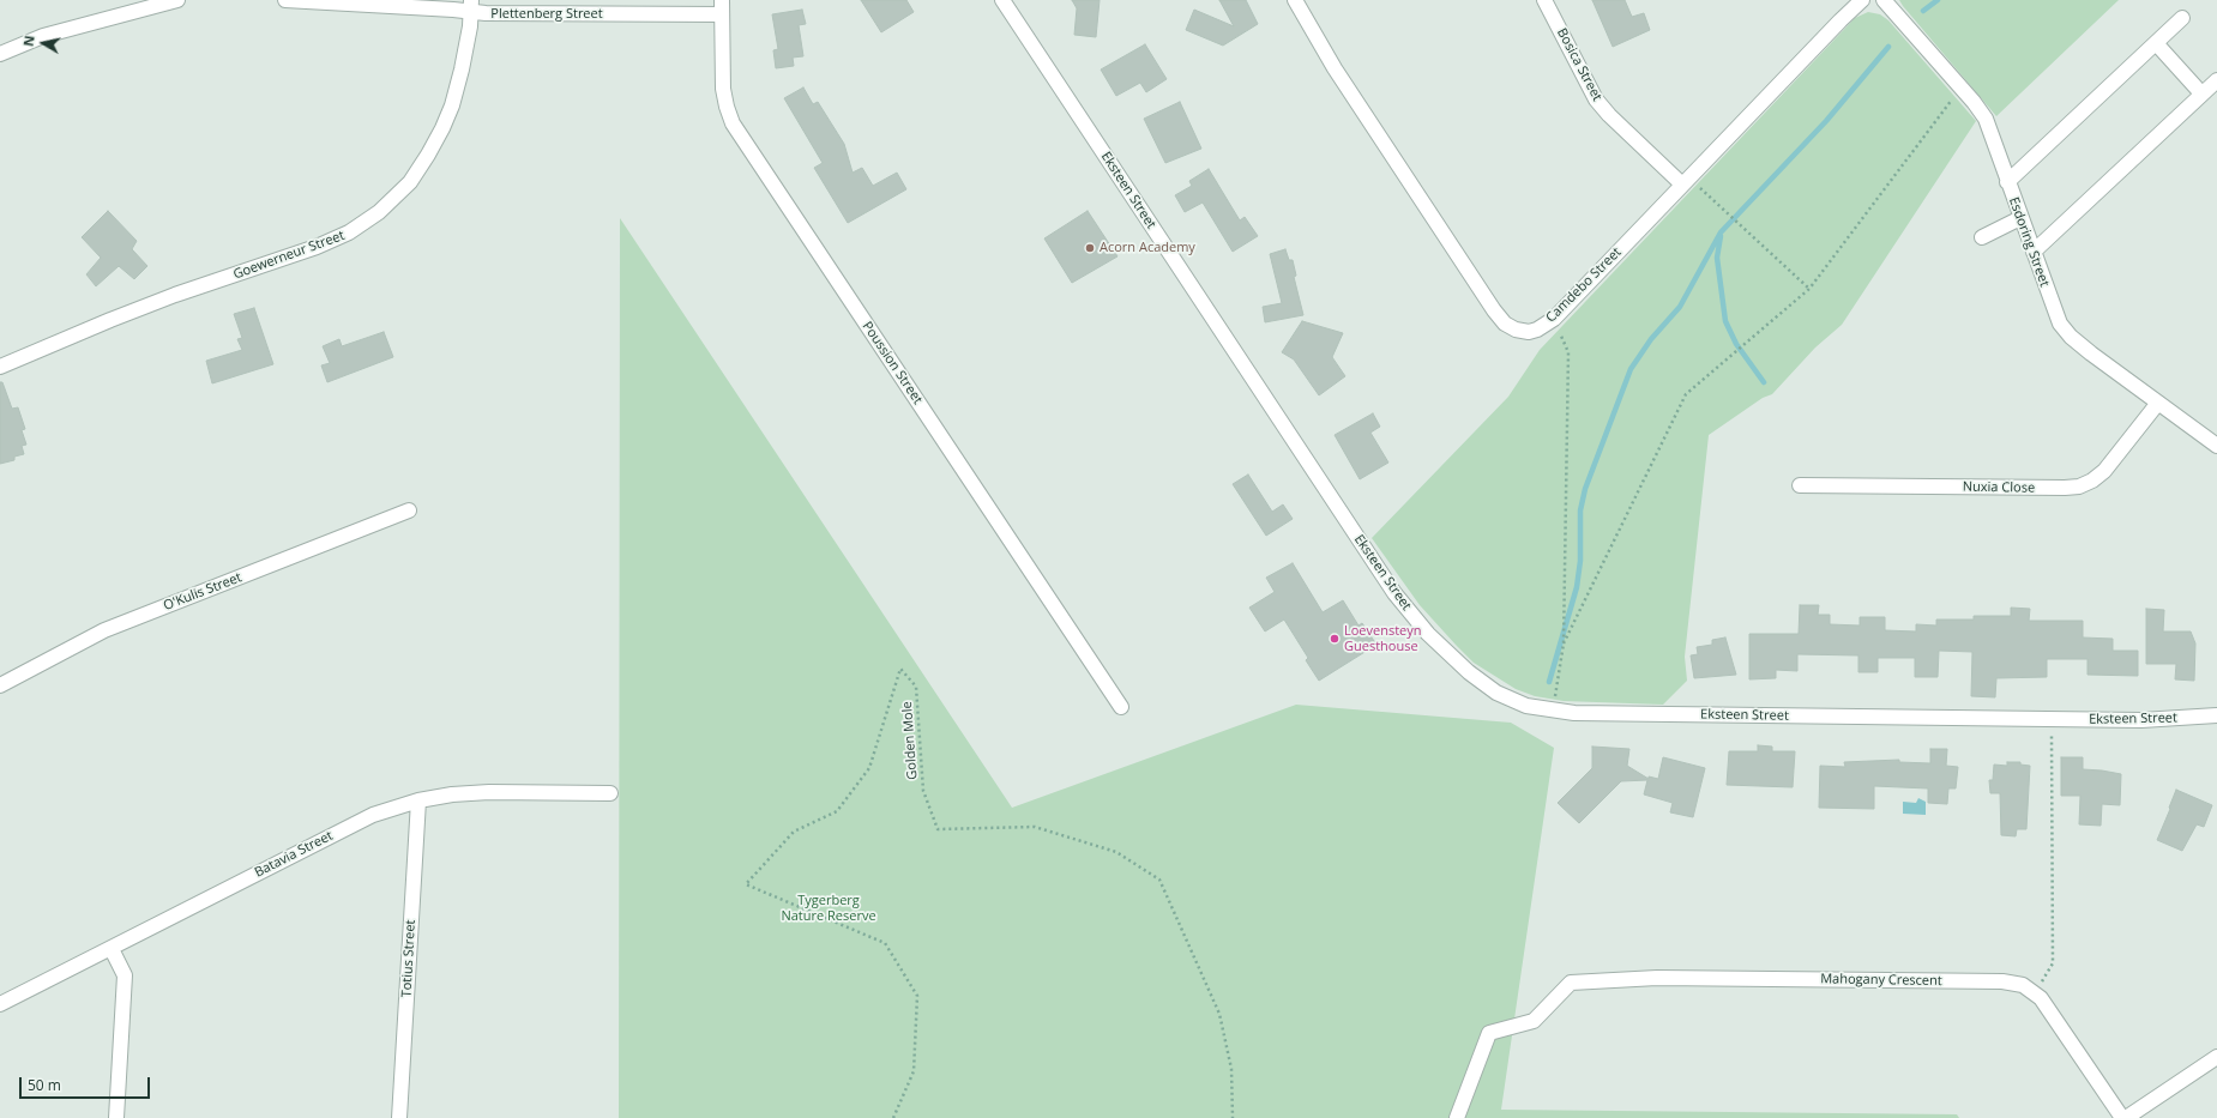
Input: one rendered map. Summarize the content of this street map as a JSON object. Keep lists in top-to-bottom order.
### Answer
{
  "streets": {
    "street": [
      "Plettenberg Street",
      "Bosica Street",
      "Eksteen Street",
      "Esdoring Street",
      "Goewerneur Street",
      "Camdebo Street",
      "Poussion Street",
      "Nuxia Close",
      "O'Kulis Street",
      "Batavia Street",
      "Totius Street",
      "Mahogany Crescent"
    ],
    "path": ["Golden Mole"]
  },
  "crossings": [
    ["Plettenberg Street", "Goewerneur Street"],
    ["Plettenberg Street", "Poussion Street"],
    ["Bosica Street", "Camdebo Street"],
    ["Esdoring Street", "Nuxia Close"],
    ["Batavia Street", "Totius Street"]
  ],
  "parks": ["Tygerberg Nature Reserve"],
  "places": ["Acorn Academy", "Loevensteyn Guesthouse"],
  "scale_bar": "50 m",
  "north": "left"
}
